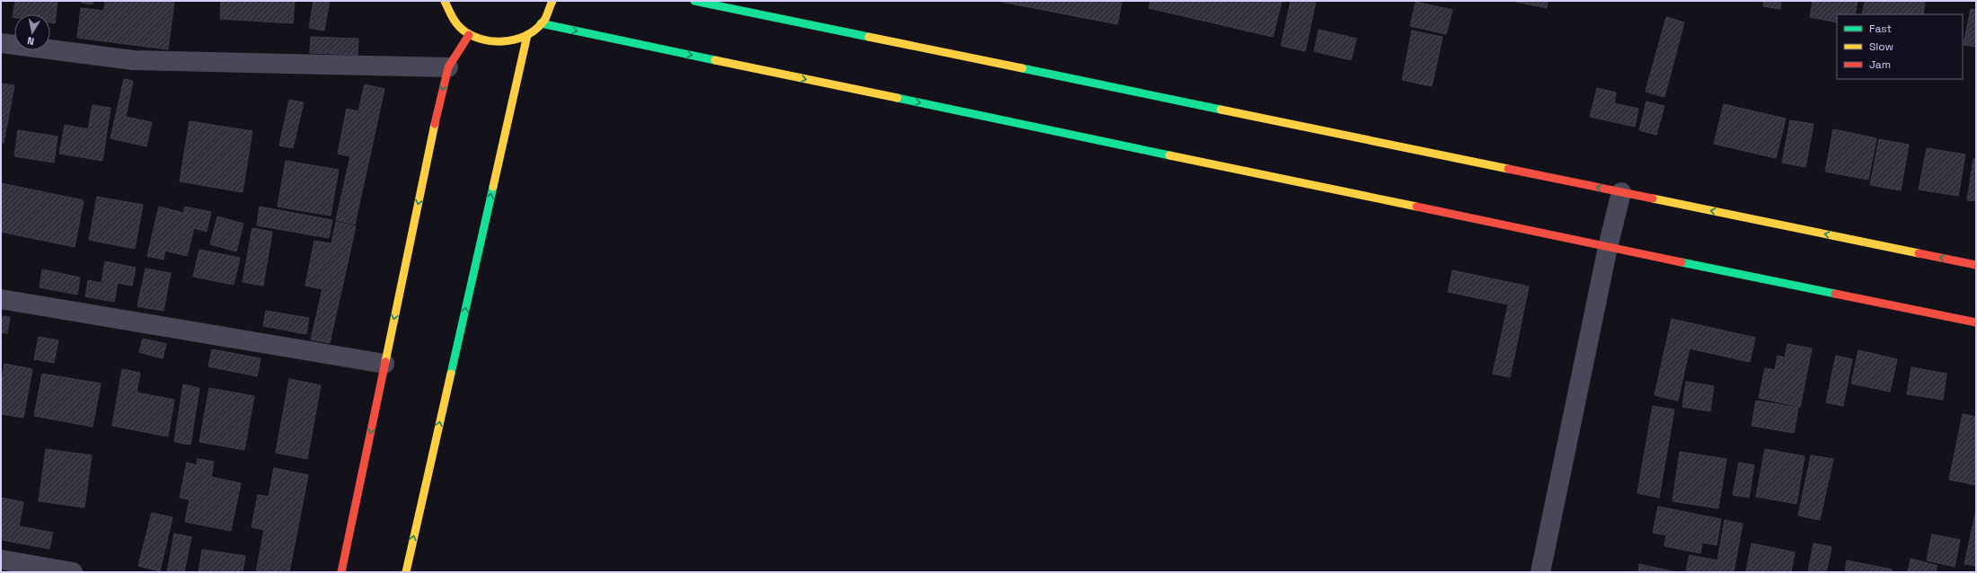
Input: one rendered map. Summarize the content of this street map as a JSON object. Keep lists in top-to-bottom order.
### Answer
{
  "legend": ["Fast", "Slow", "Jam"],
  "north": "bottom"
}
